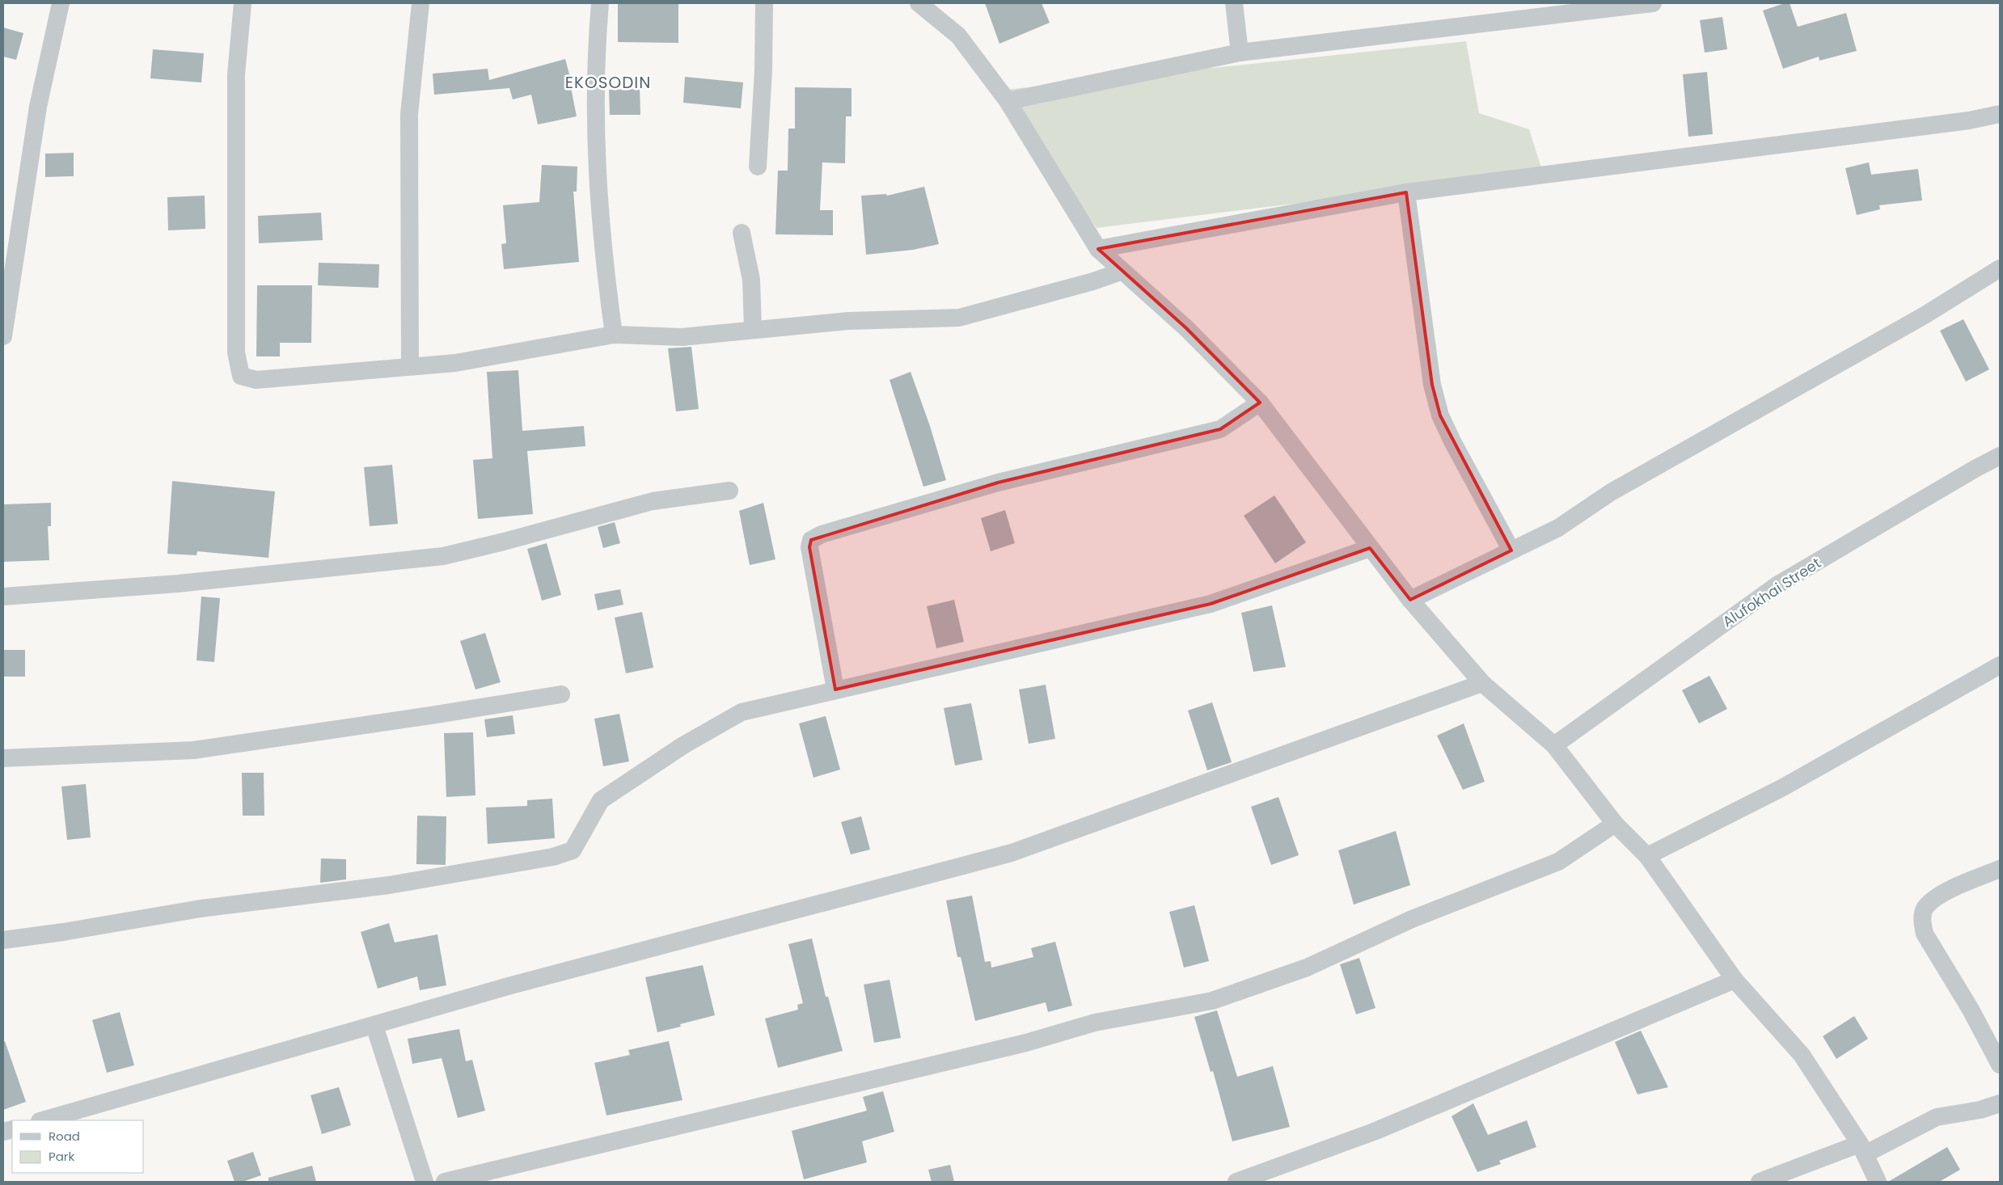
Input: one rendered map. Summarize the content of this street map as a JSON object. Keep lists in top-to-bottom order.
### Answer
{
  "streets": {
    "street": ["Alufokhai Street"]
  },
  "districts": ["EKOSODIN"],
  "legend": ["Road", "Park"]
}
